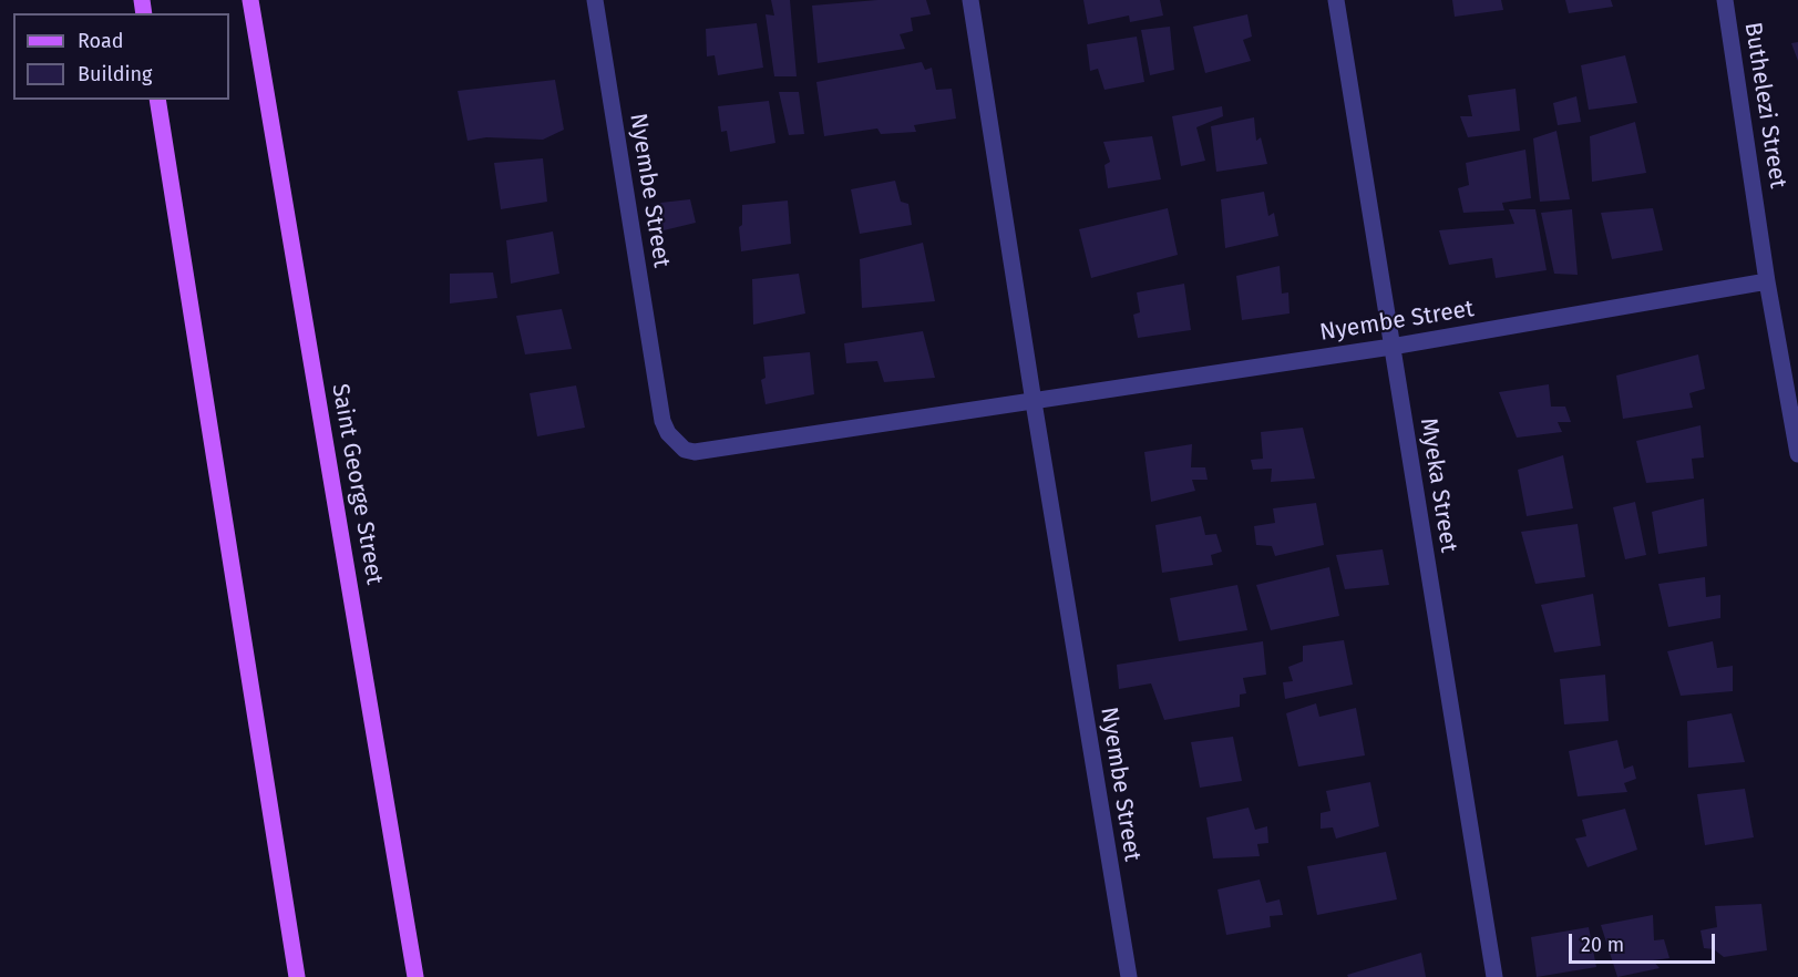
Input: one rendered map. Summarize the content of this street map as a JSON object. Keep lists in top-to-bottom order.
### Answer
{
  "streets": {
    "main road": ["Saint George Street"],
    "street": ["Buthelezi Street", "Nyembe Street", "Myeka Street"]
  },
  "crossings": [
    ["Buthelezi Street", "Nyembe Street"],
    ["Nyembe Street", "Myeka Street"]
  ],
  "legend": ["Road", "Building"],
  "scale_bar": "20 m"
}
